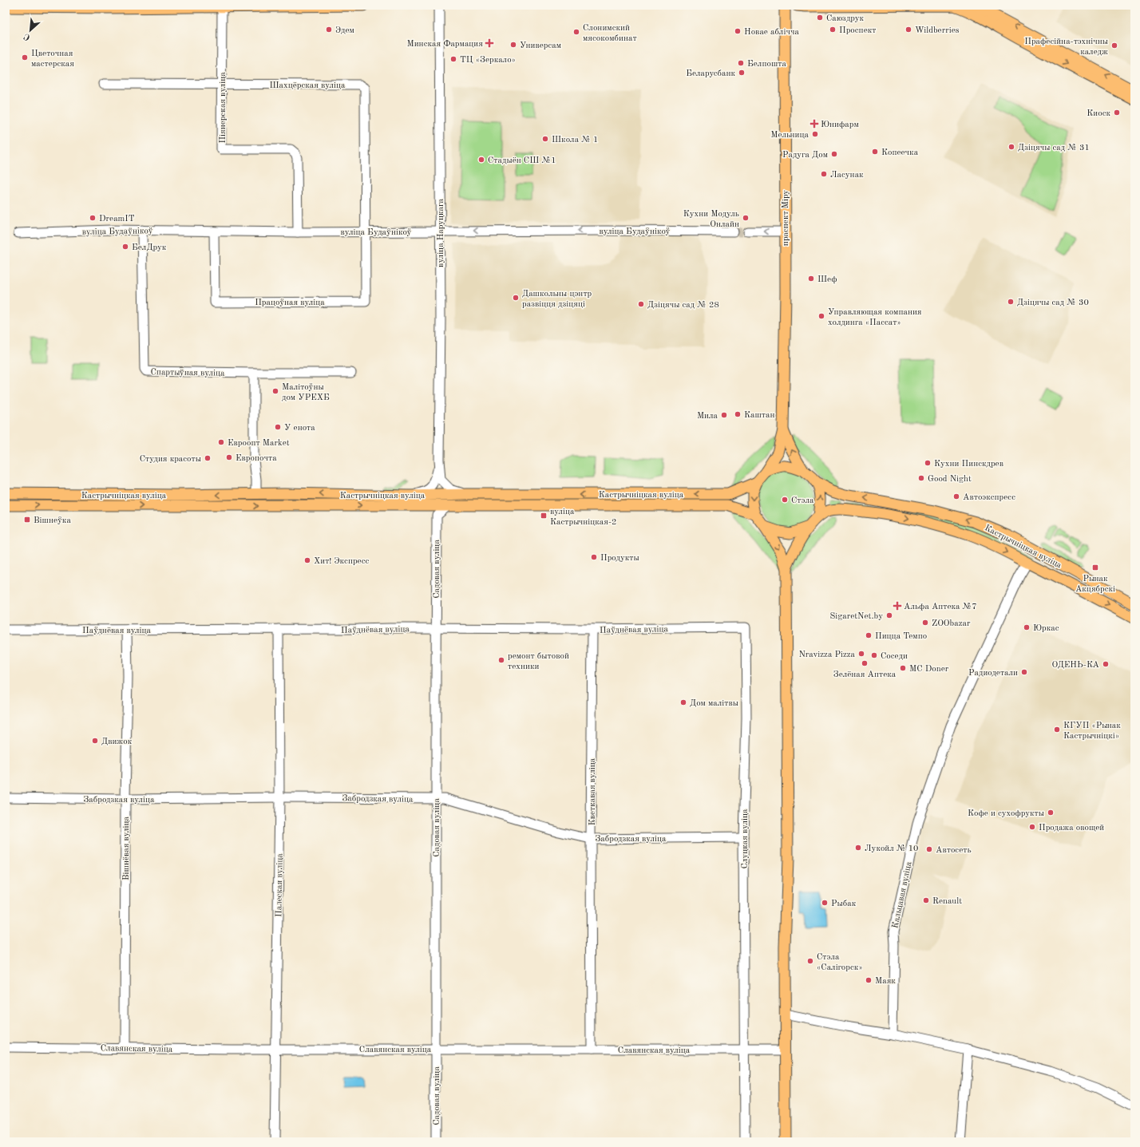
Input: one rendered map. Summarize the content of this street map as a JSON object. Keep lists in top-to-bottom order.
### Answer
{
  "streets": {
    "main road": ["праспект Міру", "Кастрычніцкая вуліца"],
    "street": [
      "Шахцёрская вуліца",
      "Піянерская вуліца",
      "вуліца Будаўнікоў",
      "вуліца Наруцкага",
      "Працоўная вуліца",
      "Спартыўная вуліца",
      "Садовая вуліца",
      "Паўднёвая вуліца",
      "Кветкавая вуліца",
      "Забродзкая вуліца",
      "Слуцкая вуліца",
      "Вішнёвая вуліца",
      "Палеская вуліца",
      "Кальцавая вуліца",
      "Славянская вуліца"
    ]
  },
  "crossings": [
    ["Шахцёрская вуліца", "Піянерская вуліца"],
    ["Шахцёрская вуліца", "вуліца Будаўнікоў"],
    ["Шахцёрская вуліца", "Працоўная вуліца"],
    ["Піянерская вуліца", "вуліца Будаўнікоў"],
    ["вуліца Будаўнікоў", "вуліца Наруцкага"],
    ["вуліца Будаўнікоў", "Працоўная вуліца"],
    ["вуліца Будаўнікоў", "Спартыўная вуліца"],
    ["Кастрычніцкая вуліца", "Кальцавая вуліца"],
    ["Садовая вуліца", "Паўднёвая вуліца"],
    ["Садовая вуліца", "Забродзкая вуліца"],
    ["Садовая вуліца", "Славянская вуліца"],
    ["Паўднёвая вуліца", "Кветкавая вуліца"],
    ["Паўднёвая вуліца", "Слуцкая вуліца"],
    ["Паўднёвая вуліца", "Вішнёвая вуліца"],
    ["Паўднёвая вуліца", "Палеская вуліца"],
    ["Кветкавая вуліца", "Забродзкая вуліца"],
    ["Кветкавая вуліца", "Славянская вуліца"],
    ["Забродзкая вуліца", "Слуцкая вуліца"],
    ["Забродзкая вуліца", "Вішнёвая вуліца"],
    ["Забродзкая вуліца", "Палеская вуліца"],
    ["Слуцкая вуліца", "Славянская вуліца"],
    ["Вішнёвая вуліца", "Славянская вуліца"],
    ["Палеская вуліца", "Славянская вуліца"]
  ],
  "one_way": ["вуліца Будаўнікоў"],
  "places": {
    "other": [
      "Саюздрук",
      "Эдем",
      "Проспект",
      "Wildberries",
      "Новае аблічча",
      "Слонимский мясокомбинат",
      "Универсам",
      "Прафесійна-тэхнічны каледж",
      "Цветочная мастерская",
      "ТЦ «Зеркало»",
      "Белпошта",
      "Беларусбанк",
      "Киоск",
      "Мельница",
      "Школа № 1",
      "Дзіцячы сад № 31",
      "Копеечка",
      "Радуга Дом",
      "Стадыён СШ №1",
      "Ласунак",
      "DreamIT",
      "Кухни Модуль Онлайн",
      "БелДрук",
      "Шеф",
      "Дашкольны цэнтр развіцця дзіцяці",
      "Дзіцячы сад № 30",
      "Дзіцячы сад № 28",
      "Управляющая компания холдинга «Пассат»",
      "Малітоўны дом УРЕХБ",
      "Каштан",
      "Мила",
      "У енота",
      "Евроопт Market",
      "Европочта",
      "Студия красоты",
      "Кухни Пинскдрев",
      "Good Night",
      "Автоэкспресс",
      "Стэла",
      "Продукты",
      "Хит! Экспресс",
      "SigaretNet.by",
      "ZOObazar",
      "Юркас",
      "Пицца Темпо",
      "Nravizza Pizza",
      "Соседи",
      "ремонт бытовой техники",
      "Зелёная Аптека",
      "ОДЕНЬ-КА",
      "MC Doner",
      "Радиодетали",
      "Дом малітвы",
      "КГУП «Рынак Кастрычніцкі»",
      "Движок",
      "Кофе и сухофрукты",
      "Продажа овощей",
      "Лукойл № 10",
      "Автосеть",
      "Renault",
      "Рыбак",
      "Стэла «Салігорск»",
      "Маяк"
    ],
    "health": ["Минская Фармация", "Юнифарм", "Альфа Аптека №7"],
    "transit": ["вуліца Кастрычніцкая-2", "Вішнеўка", "Рынак Акцябрскі"]
  },
  "north": "bottom left"
}
